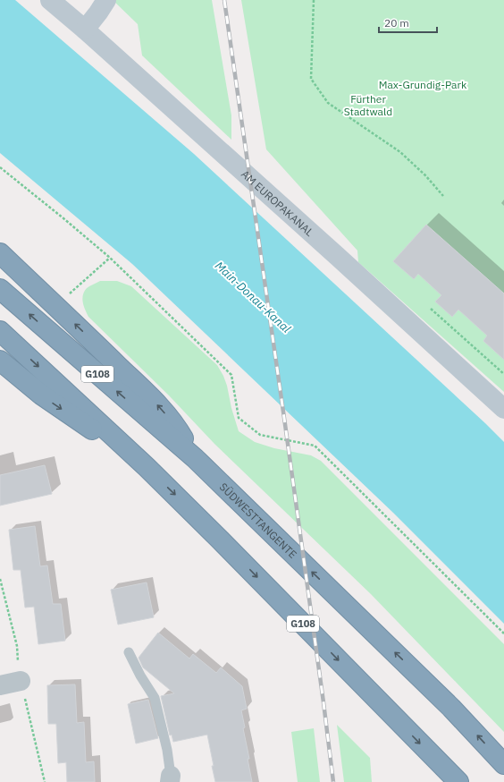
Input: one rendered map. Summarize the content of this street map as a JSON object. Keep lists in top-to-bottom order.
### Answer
{
  "streets": {
    "highway": ["G108", "SÜDWESTTANGENTE"],
    "main road": ["AM EUROPAKANAL"]
  },
  "water": ["Main-Donau-Kanal"],
  "parks": ["Max-Grundig-Park", "Fürther Stadtwald"],
  "scale_bar": "20 m"
}
